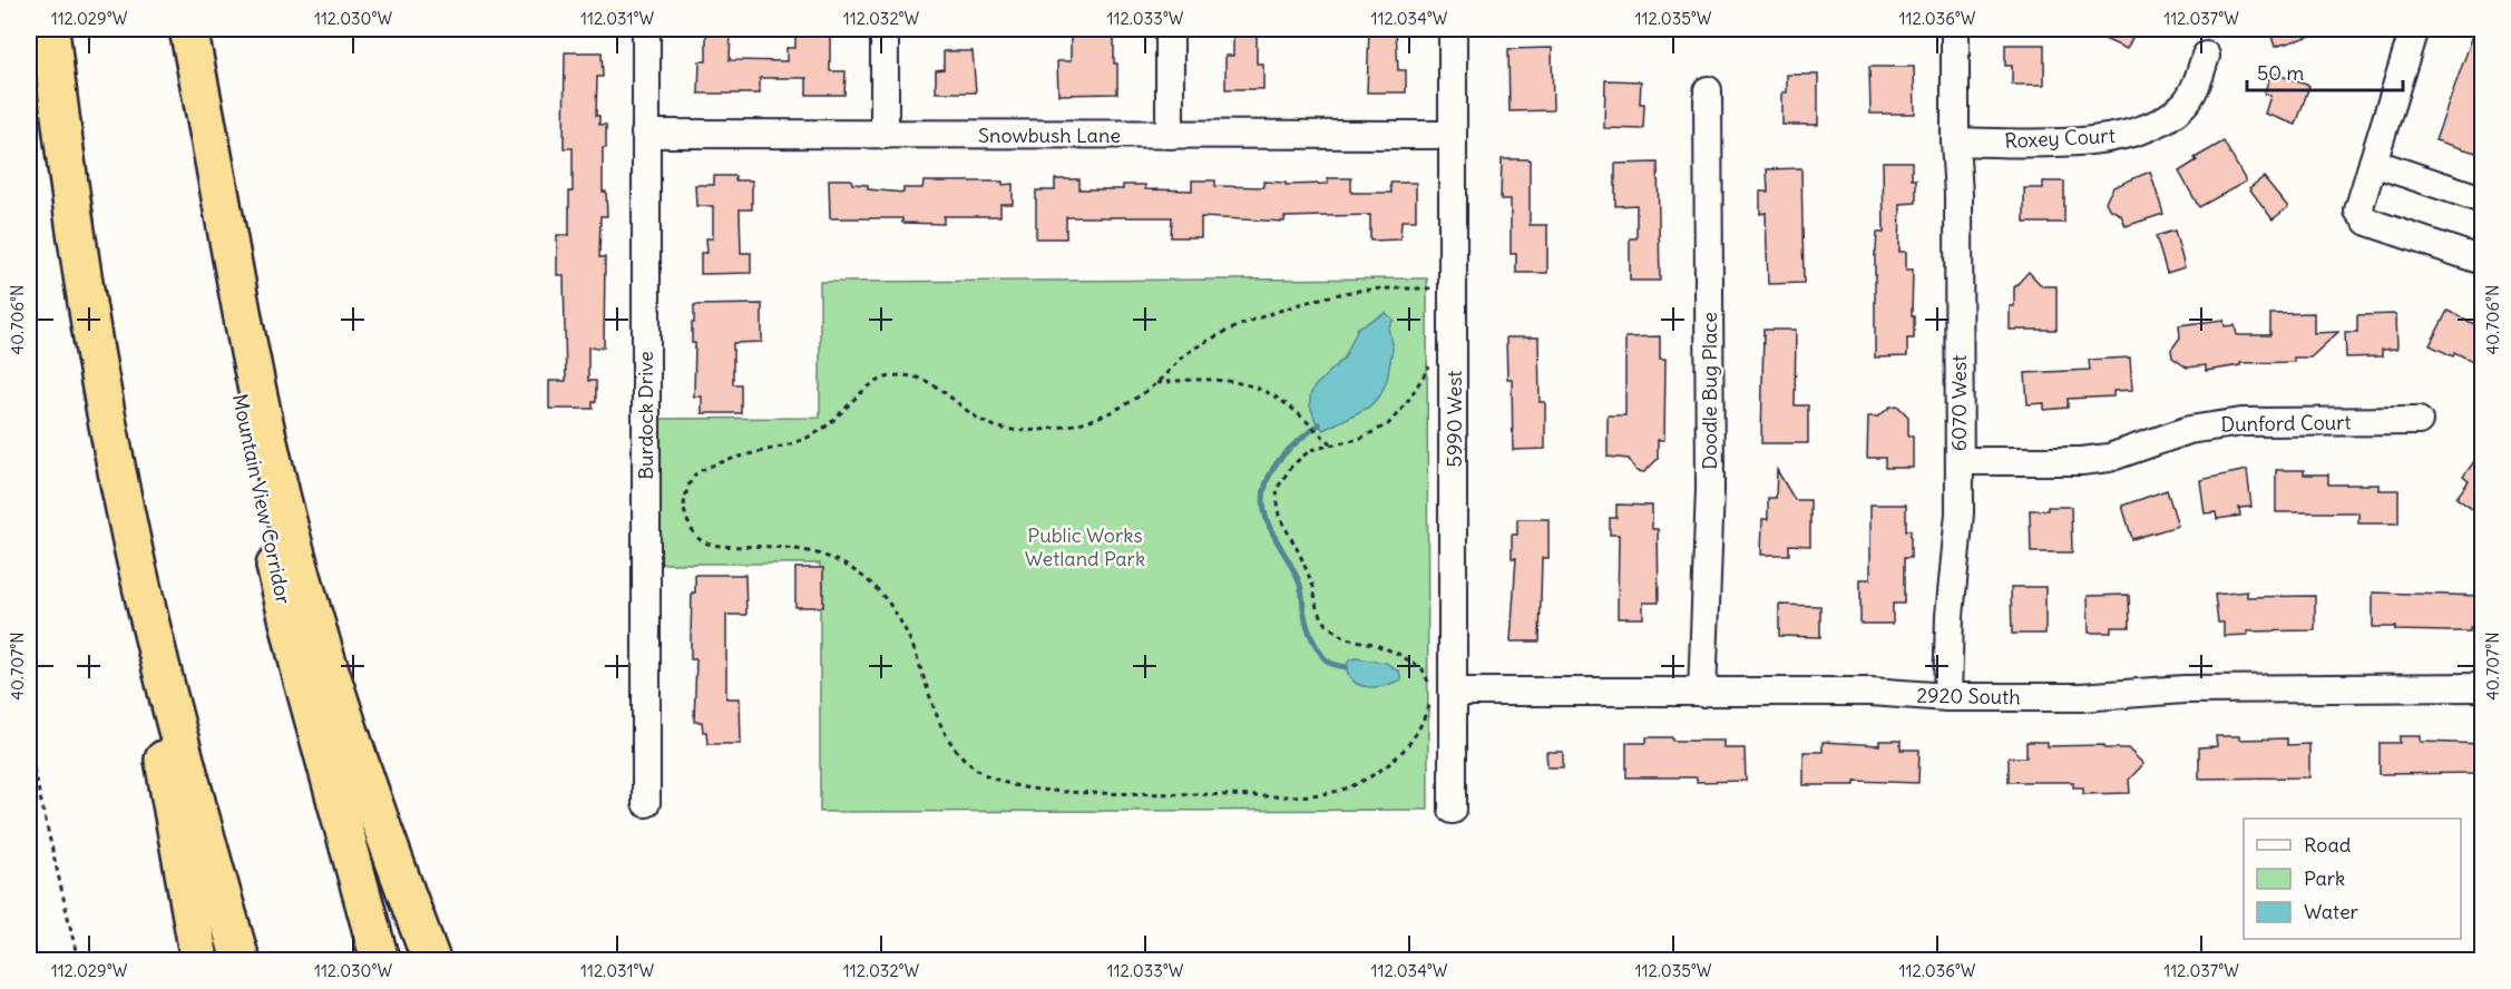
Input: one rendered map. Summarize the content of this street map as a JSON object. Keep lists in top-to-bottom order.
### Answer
{
  "streets": {
    "highway": ["Mountain View Corridor"],
    "street": [
      "Snowbush Lane",
      "Roxey Court",
      "Doodle Bug Place",
      "6070 West",
      "Burdock Drive",
      "5990 West",
      "Dunford Court",
      "2920 South"
    ]
  },
  "crossings": [
    ["Snowbush Lane", "Burdock Drive"],
    ["Snowbush Lane", "5990 West"],
    ["Roxey Court", "6070 West"],
    ["Doodle Bug Place", "2920 South"],
    ["6070 West", "Dunford Court"],
    ["6070 West", "2920 South"],
    ["5990 West", "2920 South"]
  ],
  "parks": ["Public Works Wetland Park"],
  "legend": ["Road", "Park", "Water"],
  "scale_bar": "50 m",
  "coordinates": [
    "112.029°W",
    "112.030°W",
    "112.031°W",
    "112.032°W",
    "112.033°W",
    "112.034°W",
    "112.035°W",
    "112.036°W",
    "112.037°W",
    "40.706°N",
    "40.707°N"
  ]
}
